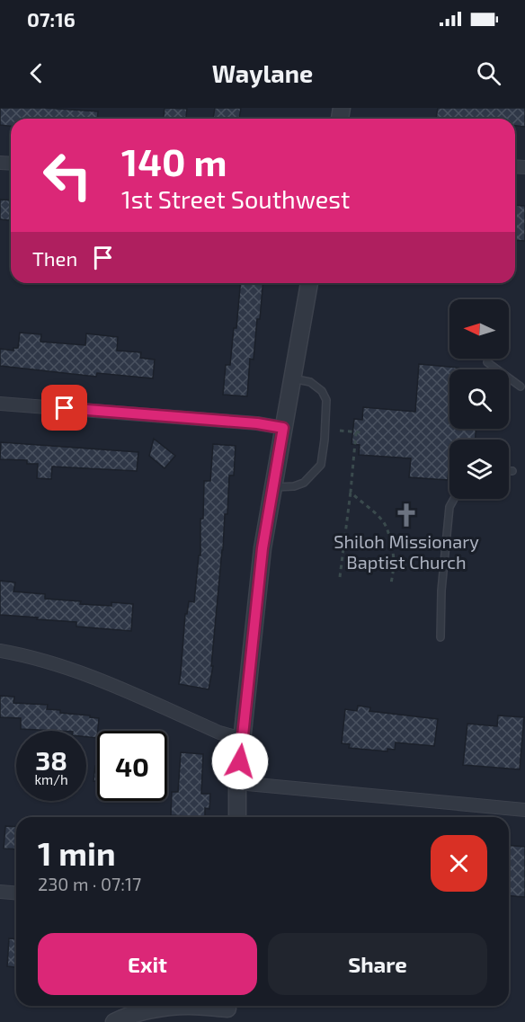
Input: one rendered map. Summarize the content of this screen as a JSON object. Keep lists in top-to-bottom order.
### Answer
{
  "places": {
    "church": ["Shiloh Missionary Baptist Church"]
  },
  "north": "left",
  "page": {
    "status": "07:16",
    "header": "Waylane",
    "turn": ["140 m", "1st Street Southwest"],
    "then": "Then",
    "speed": "38 km/h",
    "limit": "40",
    "heading": ["1 min", "230 m · 07:17"],
    "buttons": ["Exit", "Share"]
  }
}
